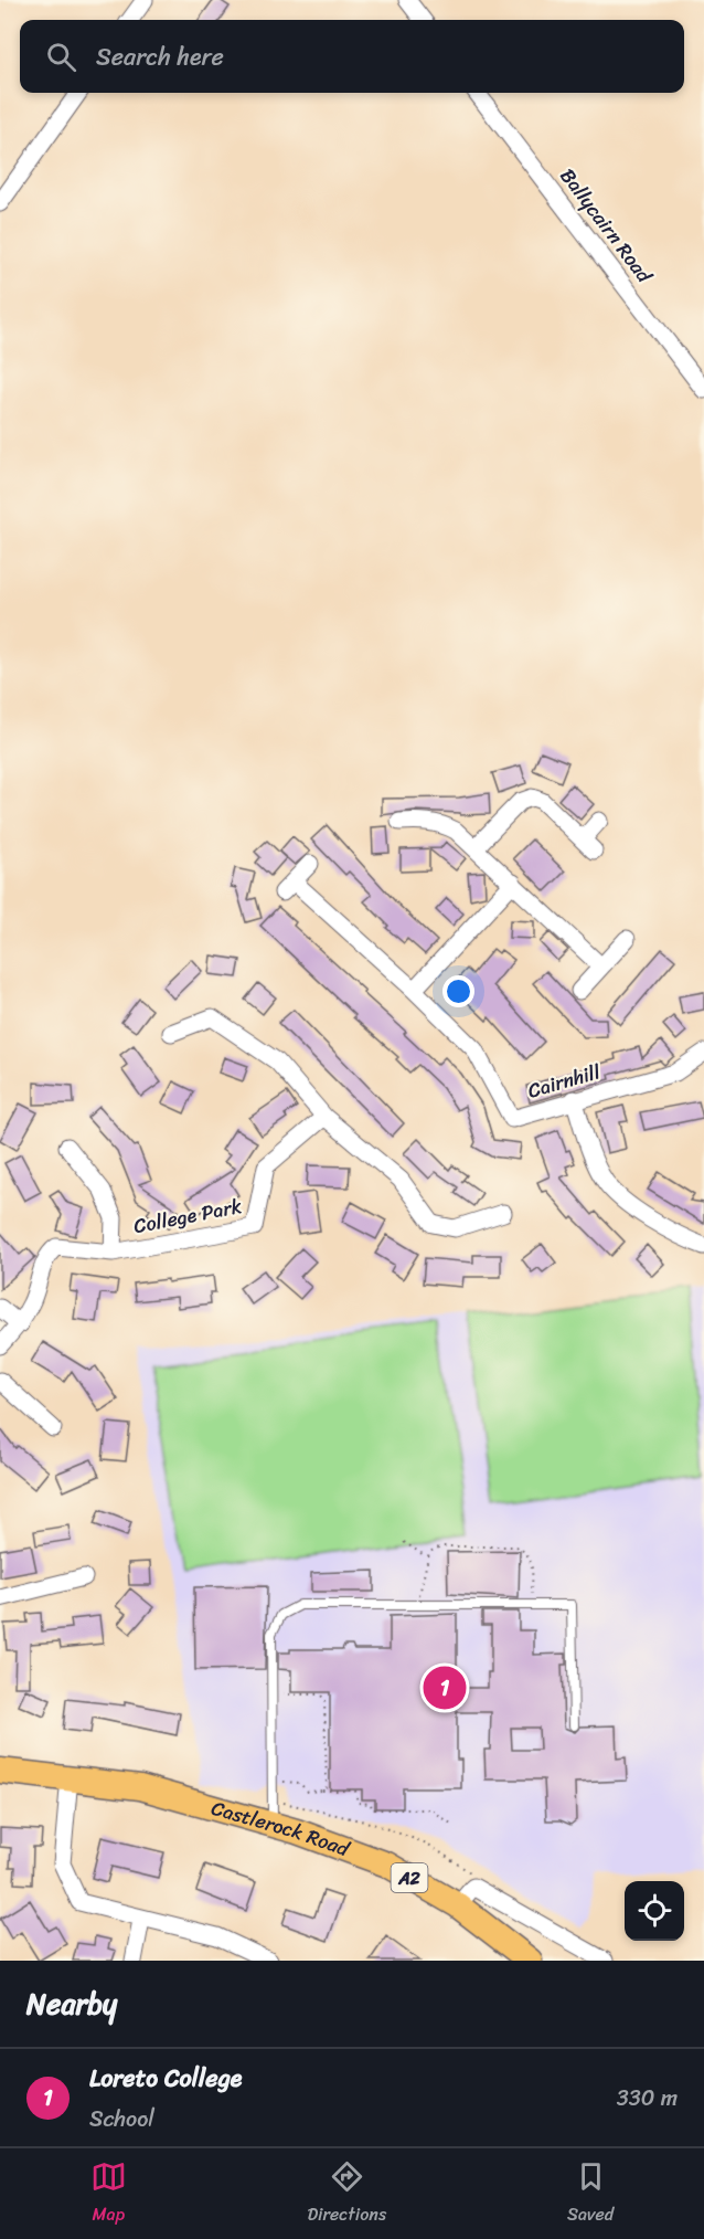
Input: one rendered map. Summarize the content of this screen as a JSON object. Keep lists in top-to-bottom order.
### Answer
{
  "streets": {
    "main road": ["Castlerock Road", "A2"],
    "street": ["Ballycairn Road", "Cairnhill", "College Park"]
  },
  "page": {
    "search": "Search here",
    "pins": "1",
    "heading": "Nearby",
    "list": [
      {
        "mark": "1",
        "name": "Loreto College",
        "note": "School",
        "value": "330 m"
      }
    ],
    "nav": ["Map", "Directions", "Saved"]
  }
}
